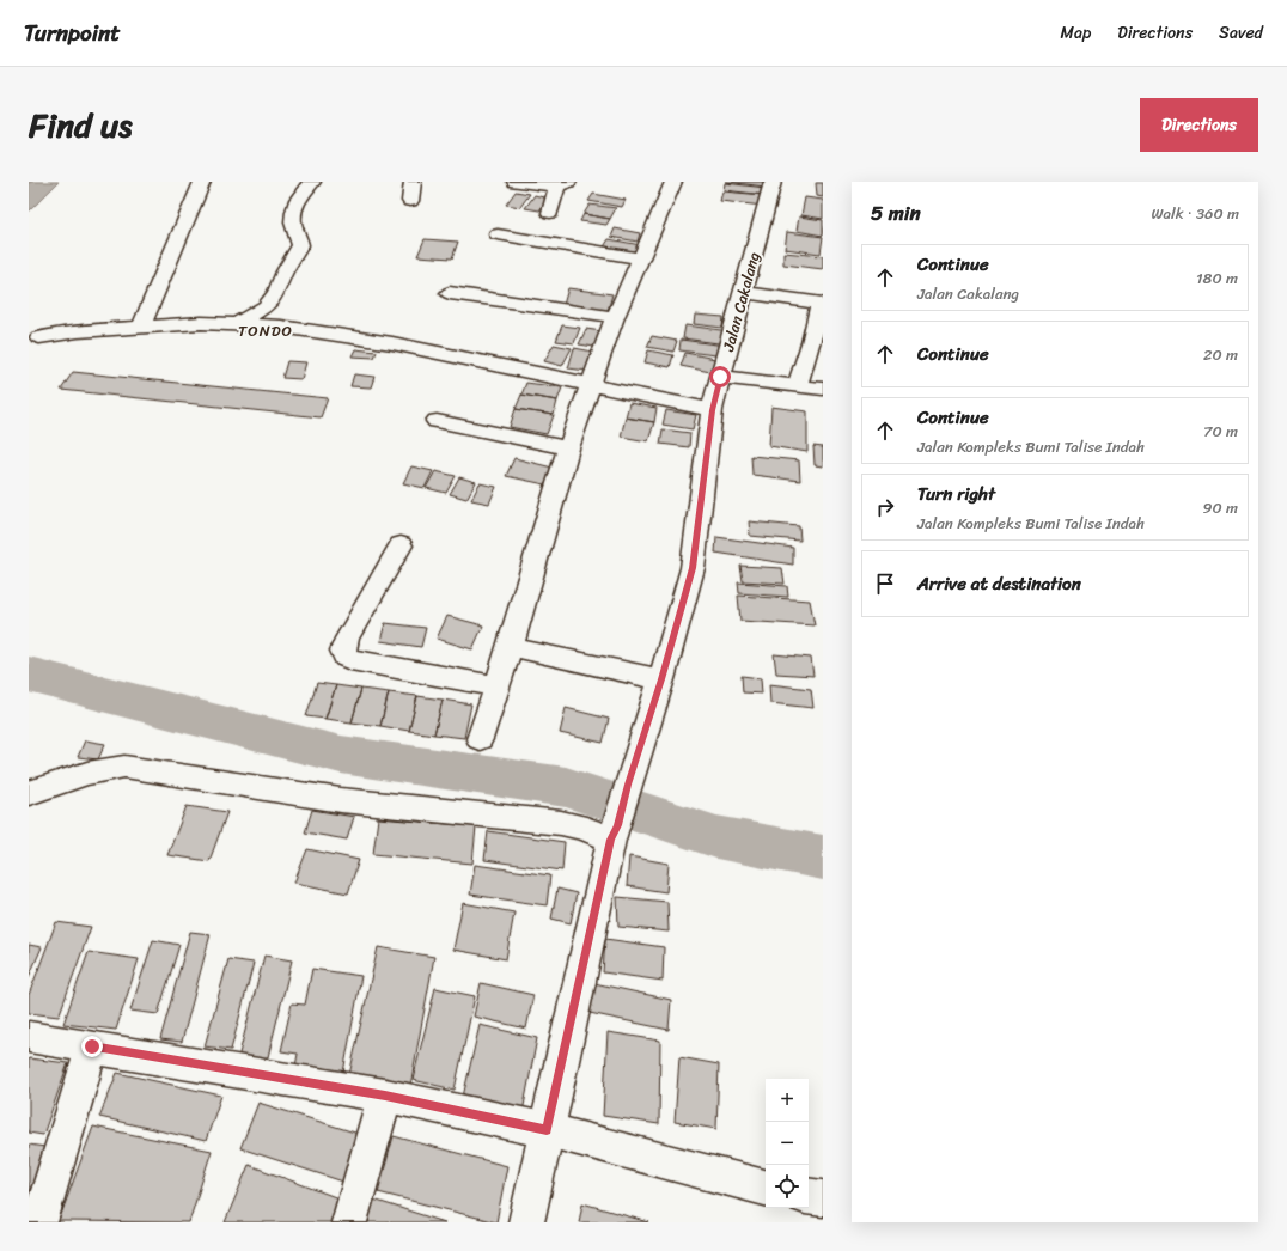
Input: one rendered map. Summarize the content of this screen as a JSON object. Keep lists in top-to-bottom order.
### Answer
{
  "streets": {
    "street": ["Jalan Cakalang"]
  },
  "districts": ["TONDO"],
  "page": {
    "header": "Turnpoint",
    "nav": ["Map", "Directions", "Saved"],
    "title": "Find us",
    "buttons": "Directions",
    "heading": ["5 min", "Walk · 360 m"],
    "list": [
      ["Continue", "Jalan Cakalang", "180 m"],
      ["Continue", "20 m"],
      ["Continue", "Jalan Kompleks Bumi Talise Indah", "70 m"],
      ["Turn right", "Jalan Kompleks Bumi Talise Indah", "90 m"],
      "Arrive at destination"
    ],
    "map_buttons": ["+", "−"]
  }
}
